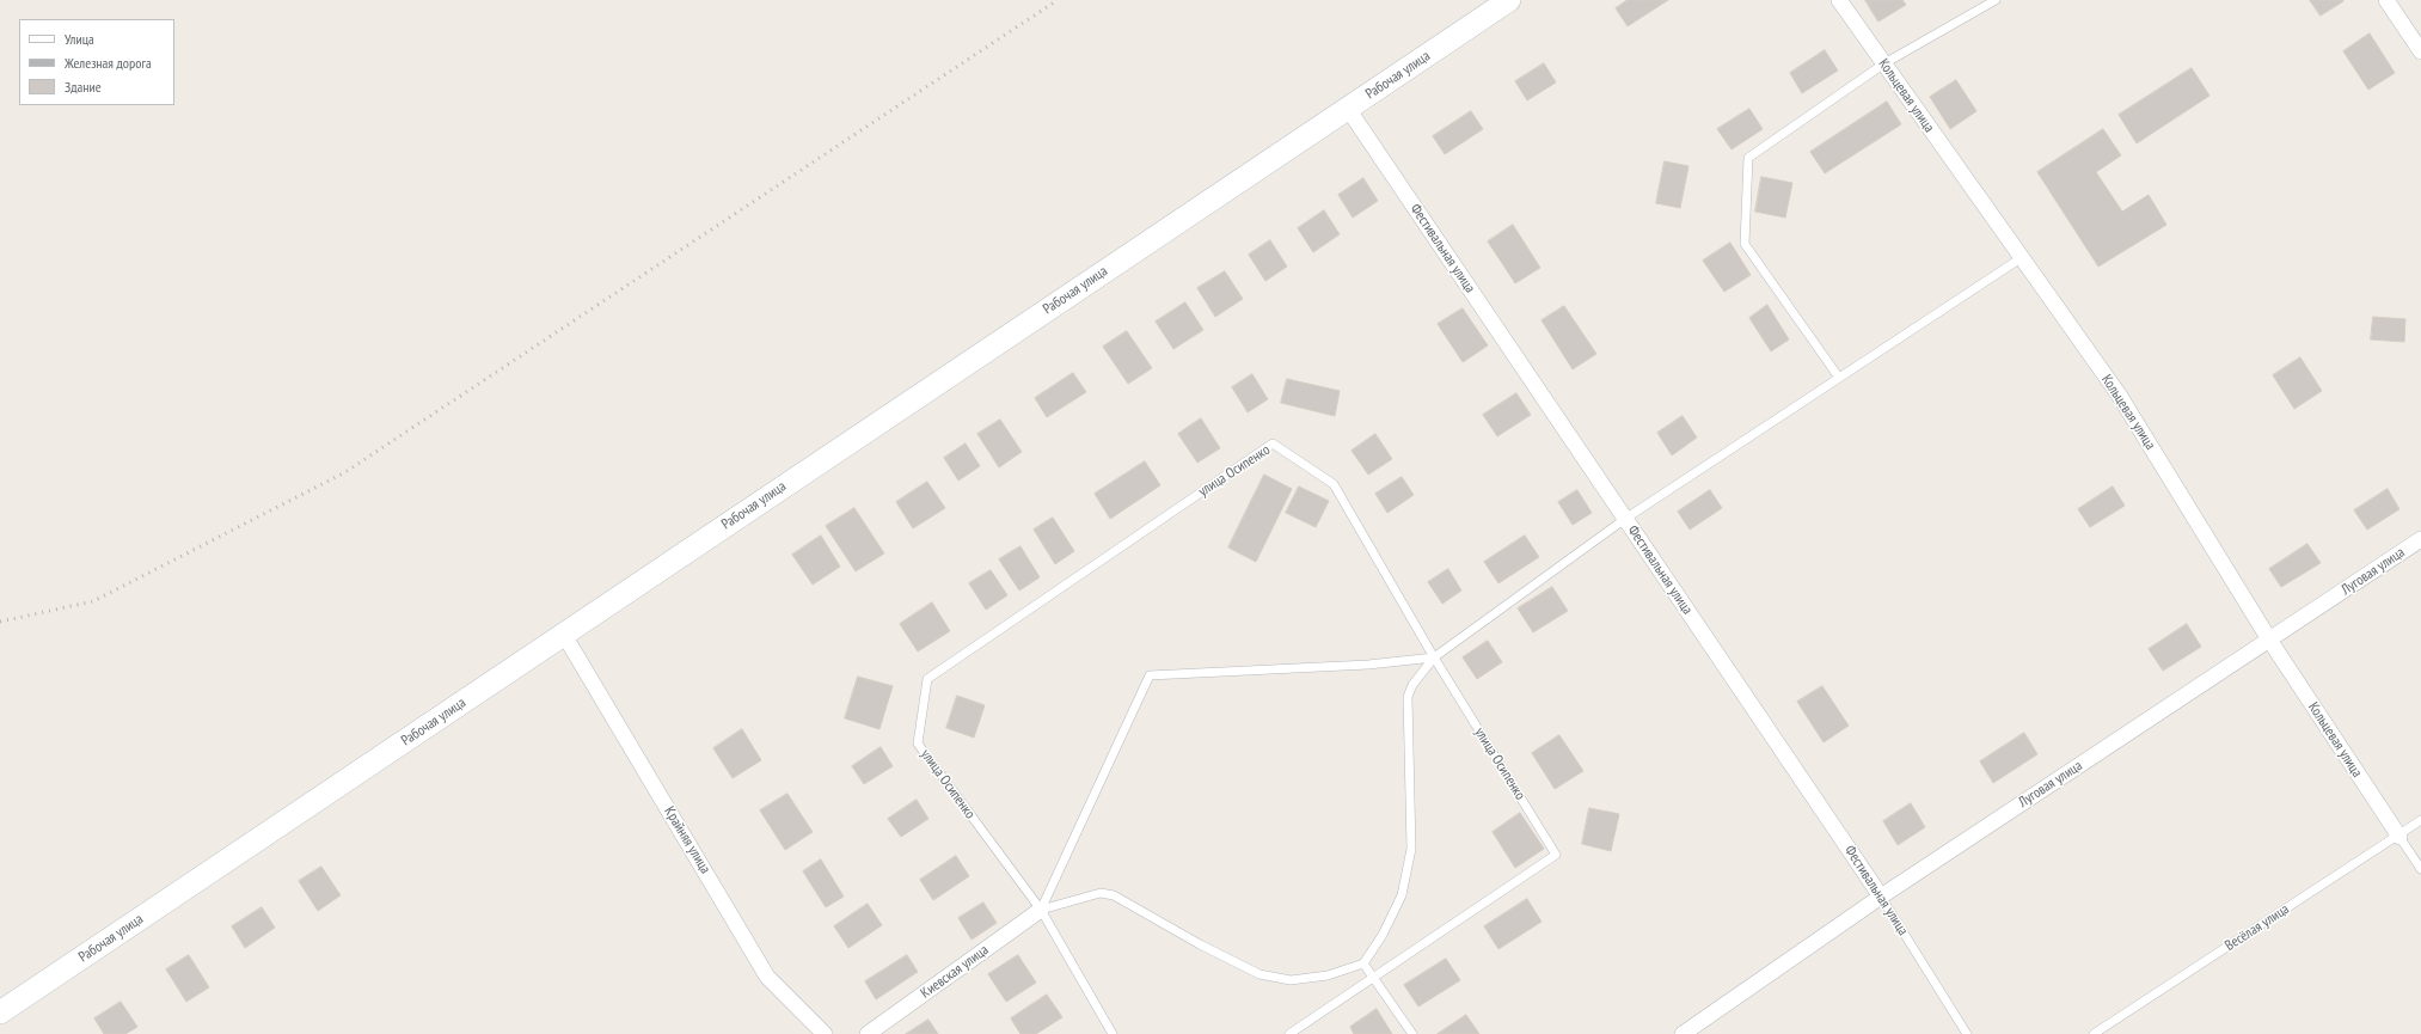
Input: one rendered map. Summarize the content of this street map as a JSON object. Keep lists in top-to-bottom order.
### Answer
{
  "streets": {
    "main road": ["Рабочая улица"],
    "street": [
      "Кольцевая улица",
      "Фестивальная улица",
      "Луговая улица",
      "Крайняя улица",
      "Киевская улица"
    ],
    "lane": ["улица Осипенко", "Весёлая улица"]
  },
  "crossings": [
    ["Рабочая улица", "Фестивальная улица"],
    ["Рабочая улица", "Крайняя улица"],
    ["Кольцевая улица", "Луговая улица"],
    ["Кольцевая улица", "Весёлая улица"],
    ["Фестивальная улица", "Луговая улица"],
    ["улица Осипенко", "Киевская улица"]
  ],
  "legend": ["Улица", "Железная дорога", "Здание"]
}
